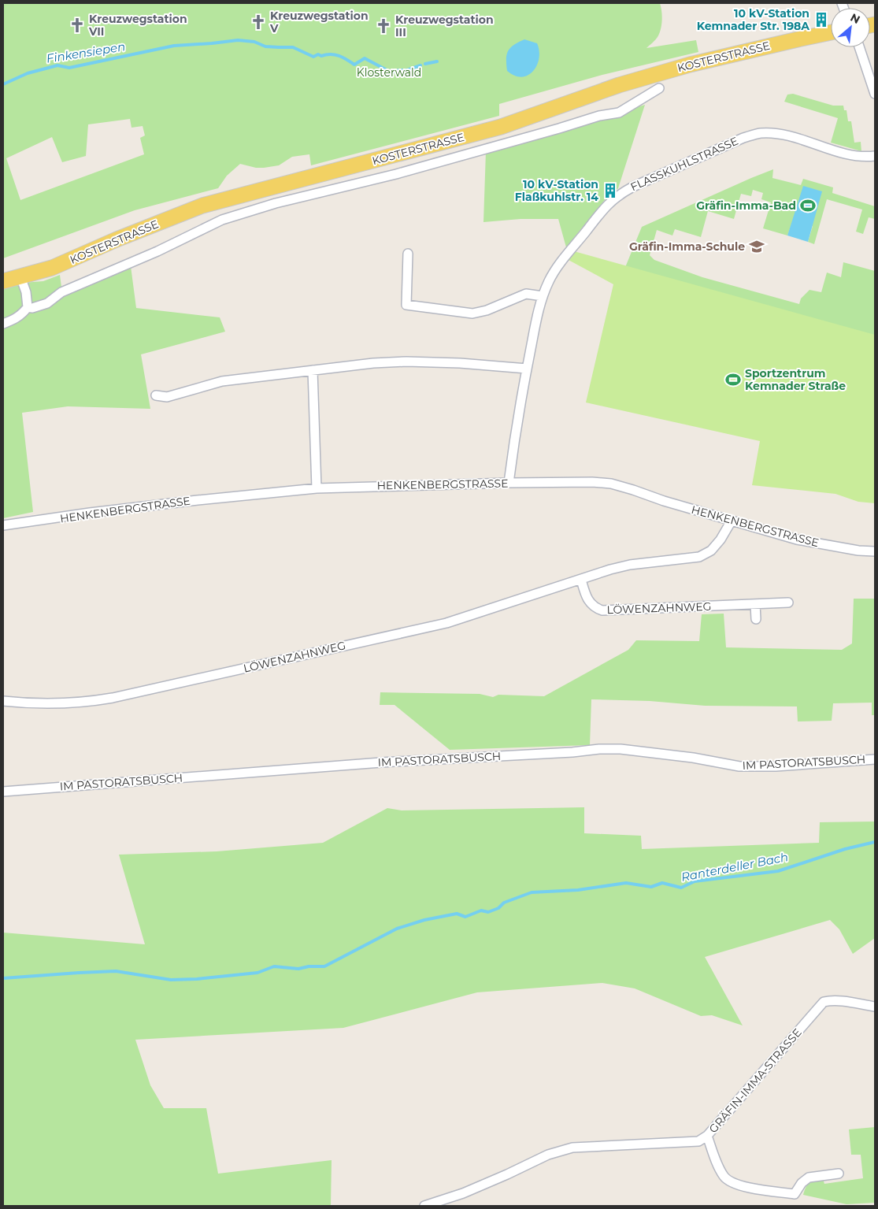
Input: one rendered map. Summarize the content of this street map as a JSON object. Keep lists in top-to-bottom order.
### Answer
{
  "streets": {
    "main road": ["KOSTERSTRASSE"],
    "street": [
      "FLASSKUHLSTRASSE",
      "HENKENBERGSTRASSE",
      "LÖWENZAHNWEG",
      "IM PASTORATSBUSCH",
      "GRÄFIN-IMMA-STRASSE"
    ]
  },
  "crossings": [
    ["FLASSKUHLSTRASSE", "HENKENBERGSTRASSE"],
    ["HENKENBERGSTRASSE", "LÖWENZAHNWEG"]
  ],
  "water": ["Finkensiepen", "Ranterdeller Bach"],
  "parks": ["Klosterwald"],
  "places": {
    "building": ["10 kV-Station Kemnader Str. 198A", "10 kV-Station Flaßkuhlstr. 14"],
    "church": ["Kreuzwegstation V", "Kreuzwegstation VII", "Kreuzwegstation III"],
    "sports": ["Gräfin-Imma-Bad", "Sportzentrum Kemnader Straße"],
    "school or university": ["Gräfin-Imma-Schule"]
  },
  "north": "top right"
}
